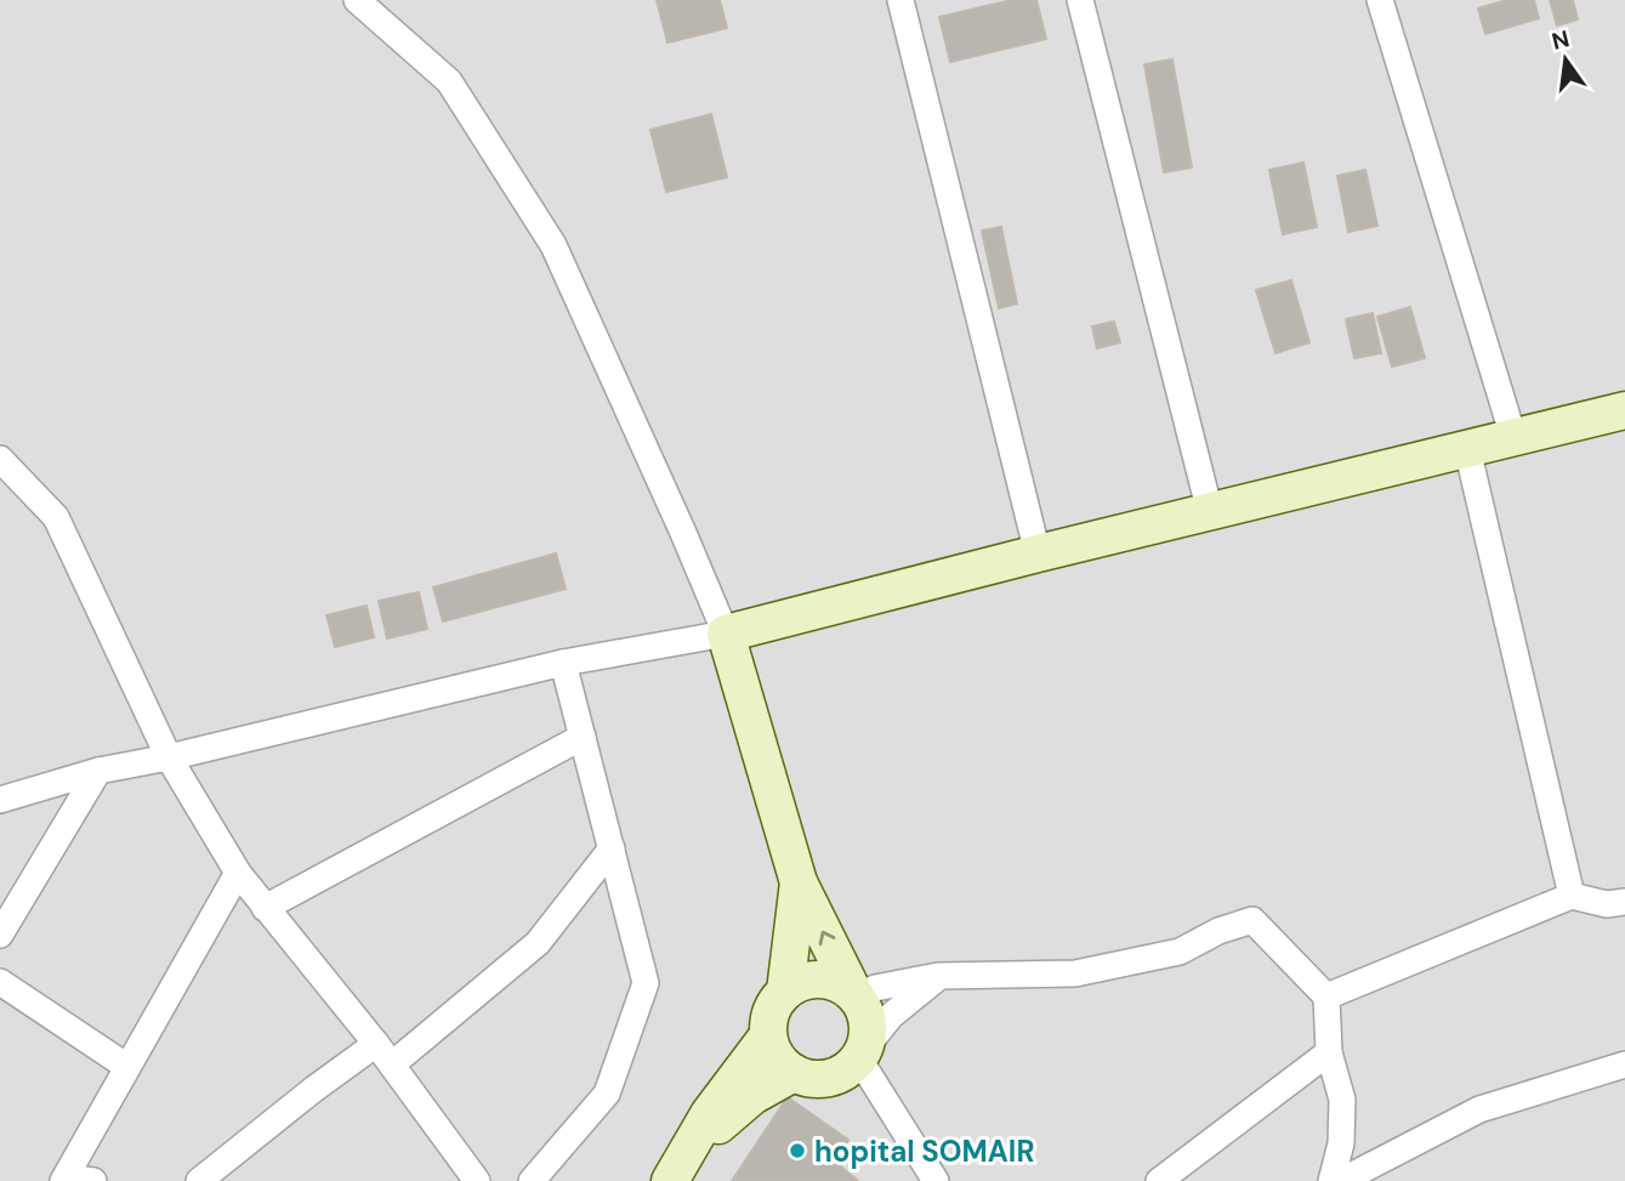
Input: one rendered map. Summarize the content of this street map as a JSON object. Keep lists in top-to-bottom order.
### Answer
{
  "places": ["hopital SOMAIR"],
  "north": "top"
}
